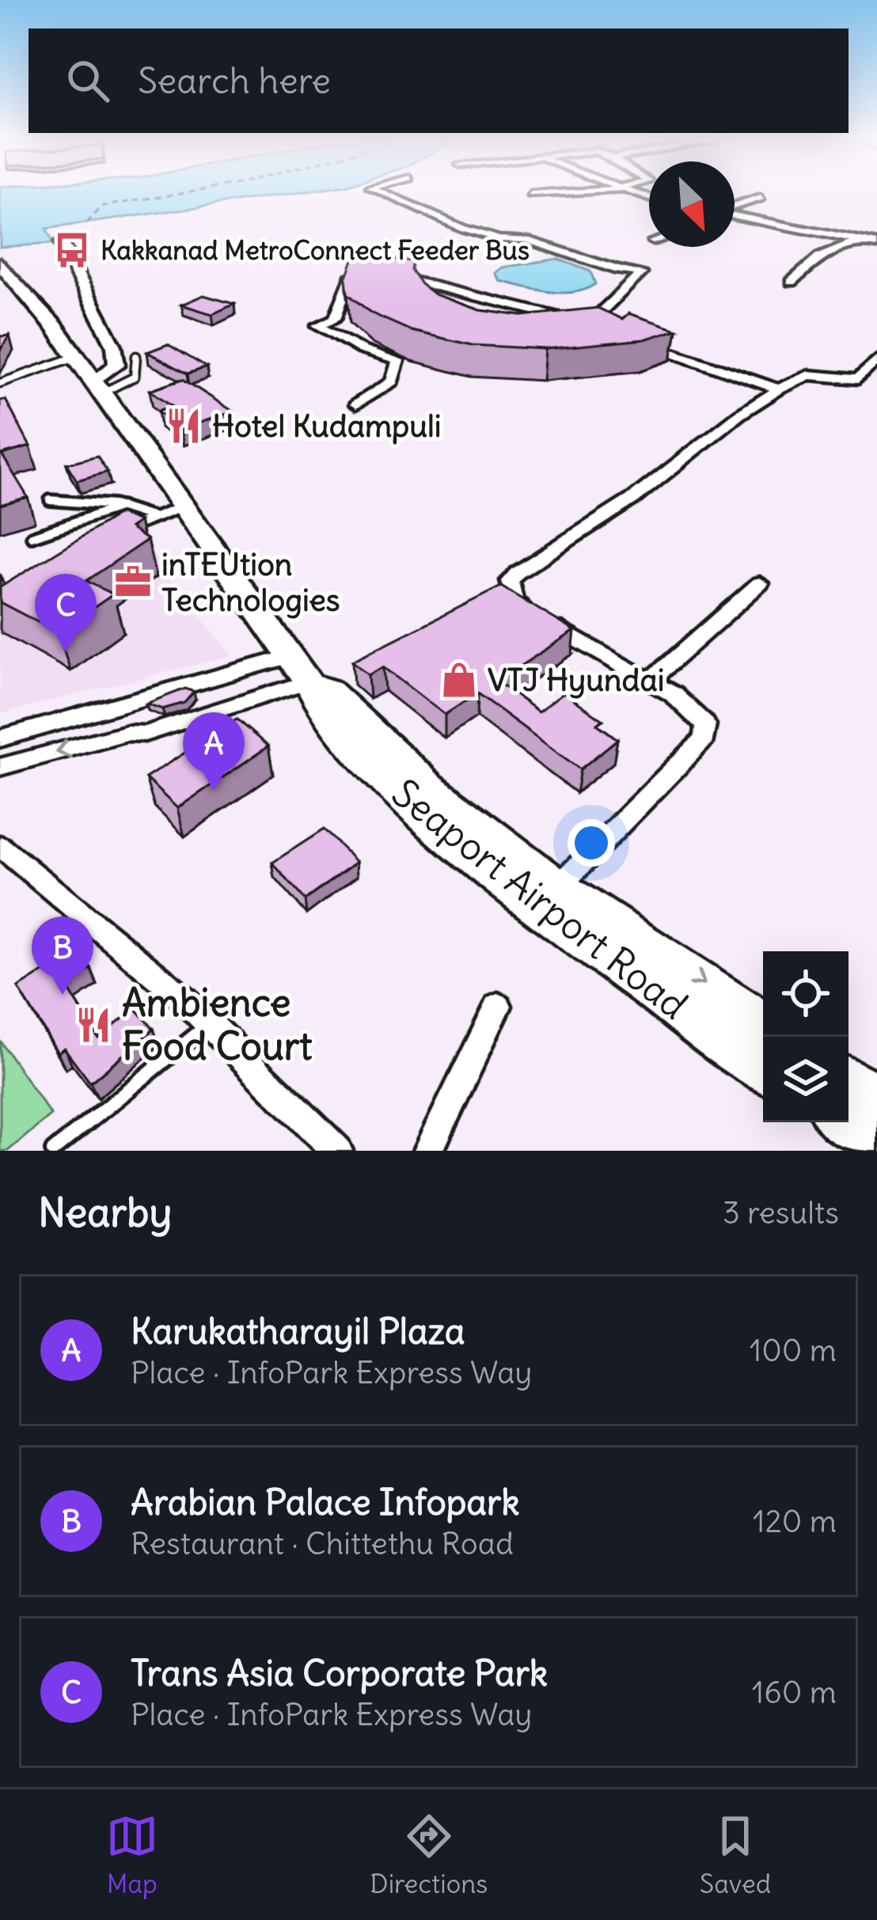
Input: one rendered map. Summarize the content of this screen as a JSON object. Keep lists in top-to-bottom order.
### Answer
{
  "streets": {
    "main road": ["Seaport Airport Road"]
  },
  "places": {
    "bus stop": ["Kakkanad MetroConnect Feeder Bus"],
    "restaurant": ["Hotel Kudampuli", "Ambience Food Court"],
    "office": ["inTEUtion Technologies"],
    "shop": ["VTJ Hyundai"]
  },
  "north": "bottom right",
  "page": {
    "search": "Search here",
    "pins": ["C", "A", "B"],
    "heading": ["Nearby", "3 results"],
    "list": [
      {
        "mark": "A",
        "name": "Karukatharayil Plaza",
        "note": "Place · InfoPark Express Way",
        "value": "100 m"
      },
      {
        "mark": "B",
        "name": "Arabian Palace Infopark",
        "note": "Restaurant · Chittethu Road",
        "value": "120 m"
      },
      {
        "mark": "C",
        "name": "Trans Asia Corporate Park",
        "note": "Place · InfoPark Express Way",
        "value": "160 m"
      }
    ],
    "nav": ["Map", "Directions", "Saved"]
  }
}
